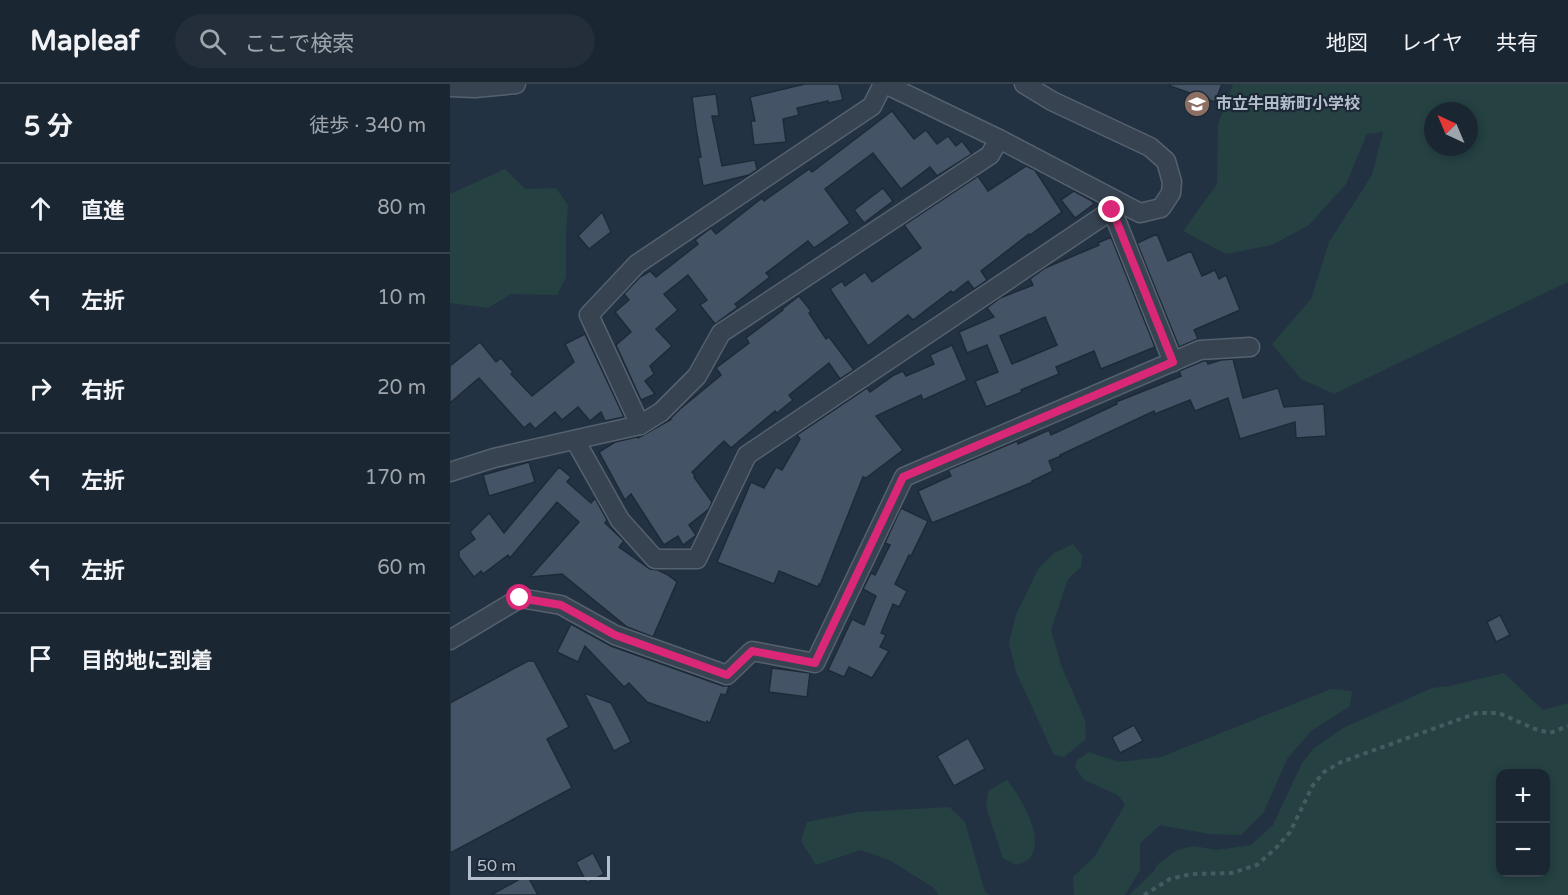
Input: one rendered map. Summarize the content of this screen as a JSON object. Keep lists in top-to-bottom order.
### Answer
{
  "places": {
    "school or university": ["市立牛田新町小学校"]
  },
  "scale_bar": "50 m",
  "north": "top left",
  "page": {
    "header": "Mapleaf",
    "search": "ここで検索",
    "nav": ["地図", "レイヤ", "共有"],
    "heading": ["5 分", "徒歩 · 340 m"],
    "list": [
      ["直進", "80 m"],
      ["左折", "10 m"],
      ["右折", "20 m"],
      ["左折", "170 m"],
      ["左折", "60 m"],
      "目的地に到着"
    ],
    "map_buttons": ["+", "−"],
    "scale": "50 m"
  }
}
